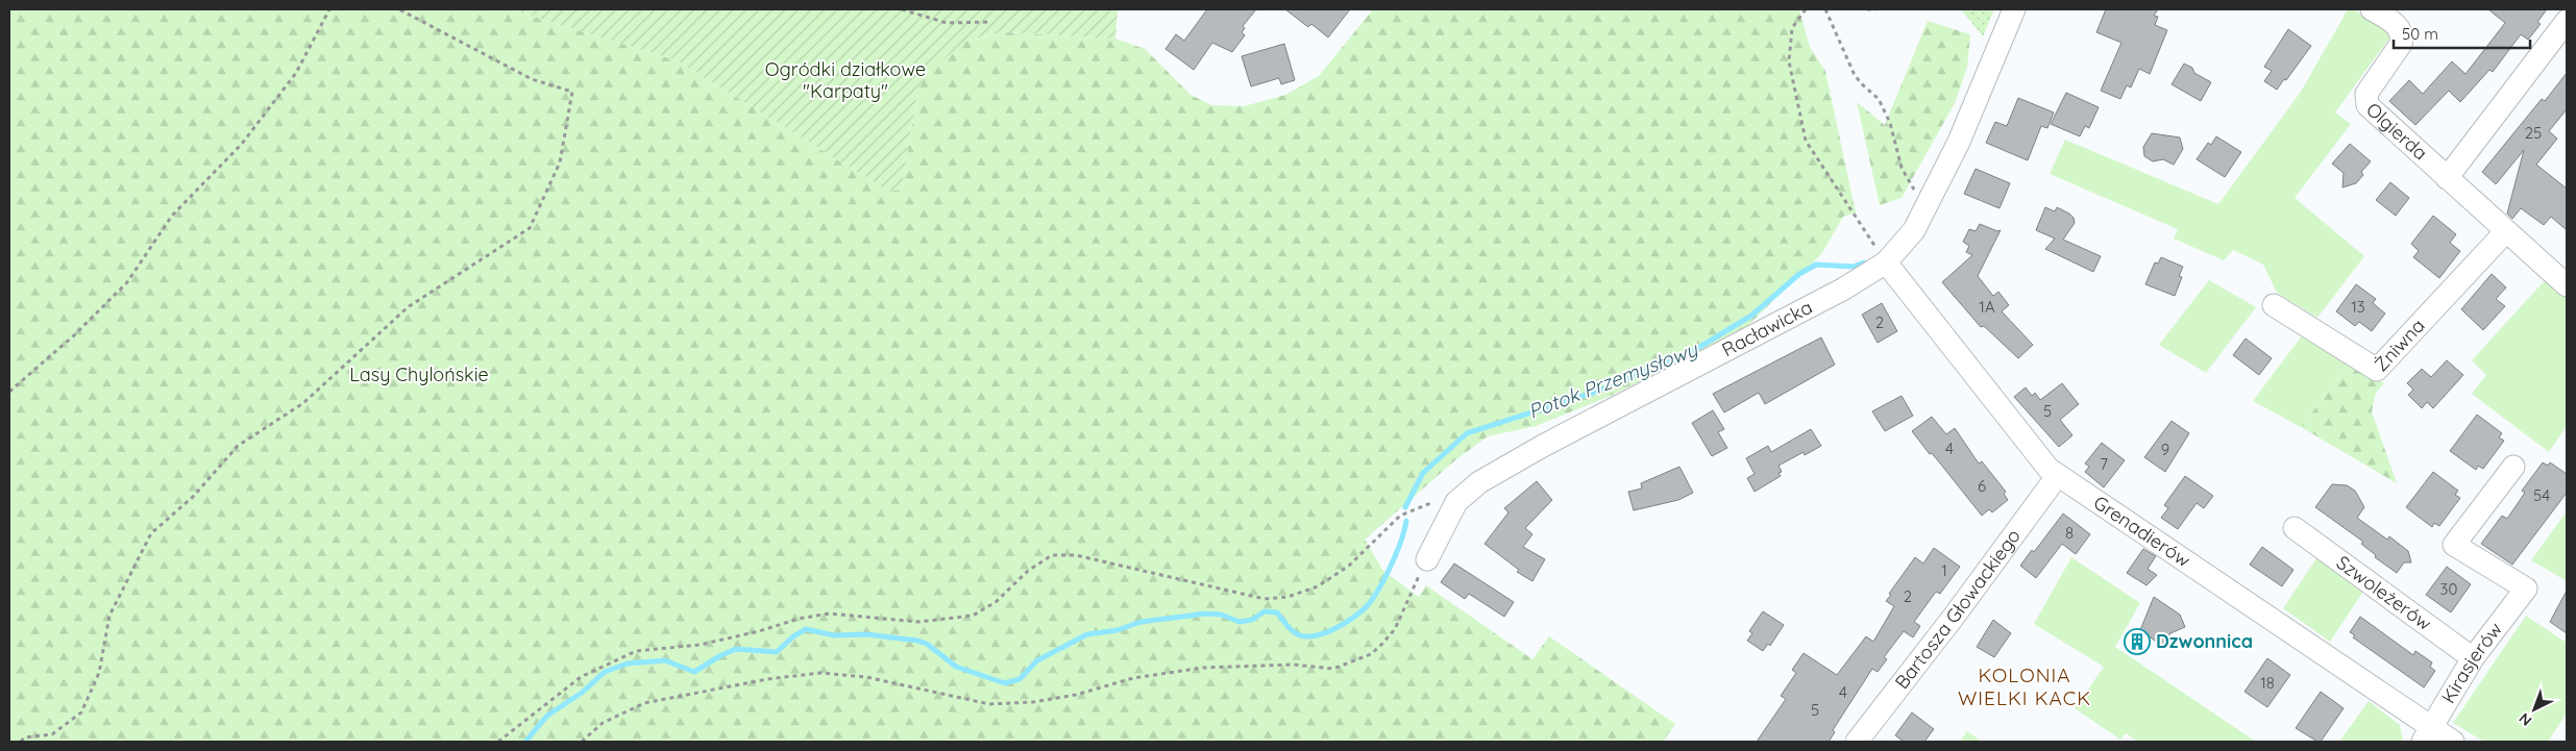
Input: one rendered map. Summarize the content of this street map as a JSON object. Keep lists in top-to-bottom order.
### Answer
{
  "streets": {
    "street": [
      "Olgierda",
      "Racławicka",
      "Żniwna",
      "Grenadierów",
      "Szwoleżerów",
      "Bartosza Głowackiego",
      "Kirasjerów"
    ]
  },
  "crossings": [
    ["Racławicka", "Grenadierów"],
    ["Grenadierów", "Bartosza Głowackiego"],
    ["Grenadierów", "Kirasjerów"],
    ["Szwoleżerów", "Kirasjerów"]
  ],
  "districts": ["KOLONIA WIELKI KACK"],
  "water": ["Potok Przemysłowy"],
  "parks": ["Ogródki działkowe \"Karpaty\"", "Lasy Chylońskie"],
  "places": {
    "building": ["Dzwonnica"]
  },
  "house_numbers": [
    "25",
    "1A",
    "13",
    "2",
    "5",
    "4",
    "9",
    "7",
    "6",
    "54",
    "8",
    "1",
    "30",
    "2",
    "18",
    "4",
    "5"
  ],
  "scale_bar": "50 m",
  "north": "bottom left"
}
